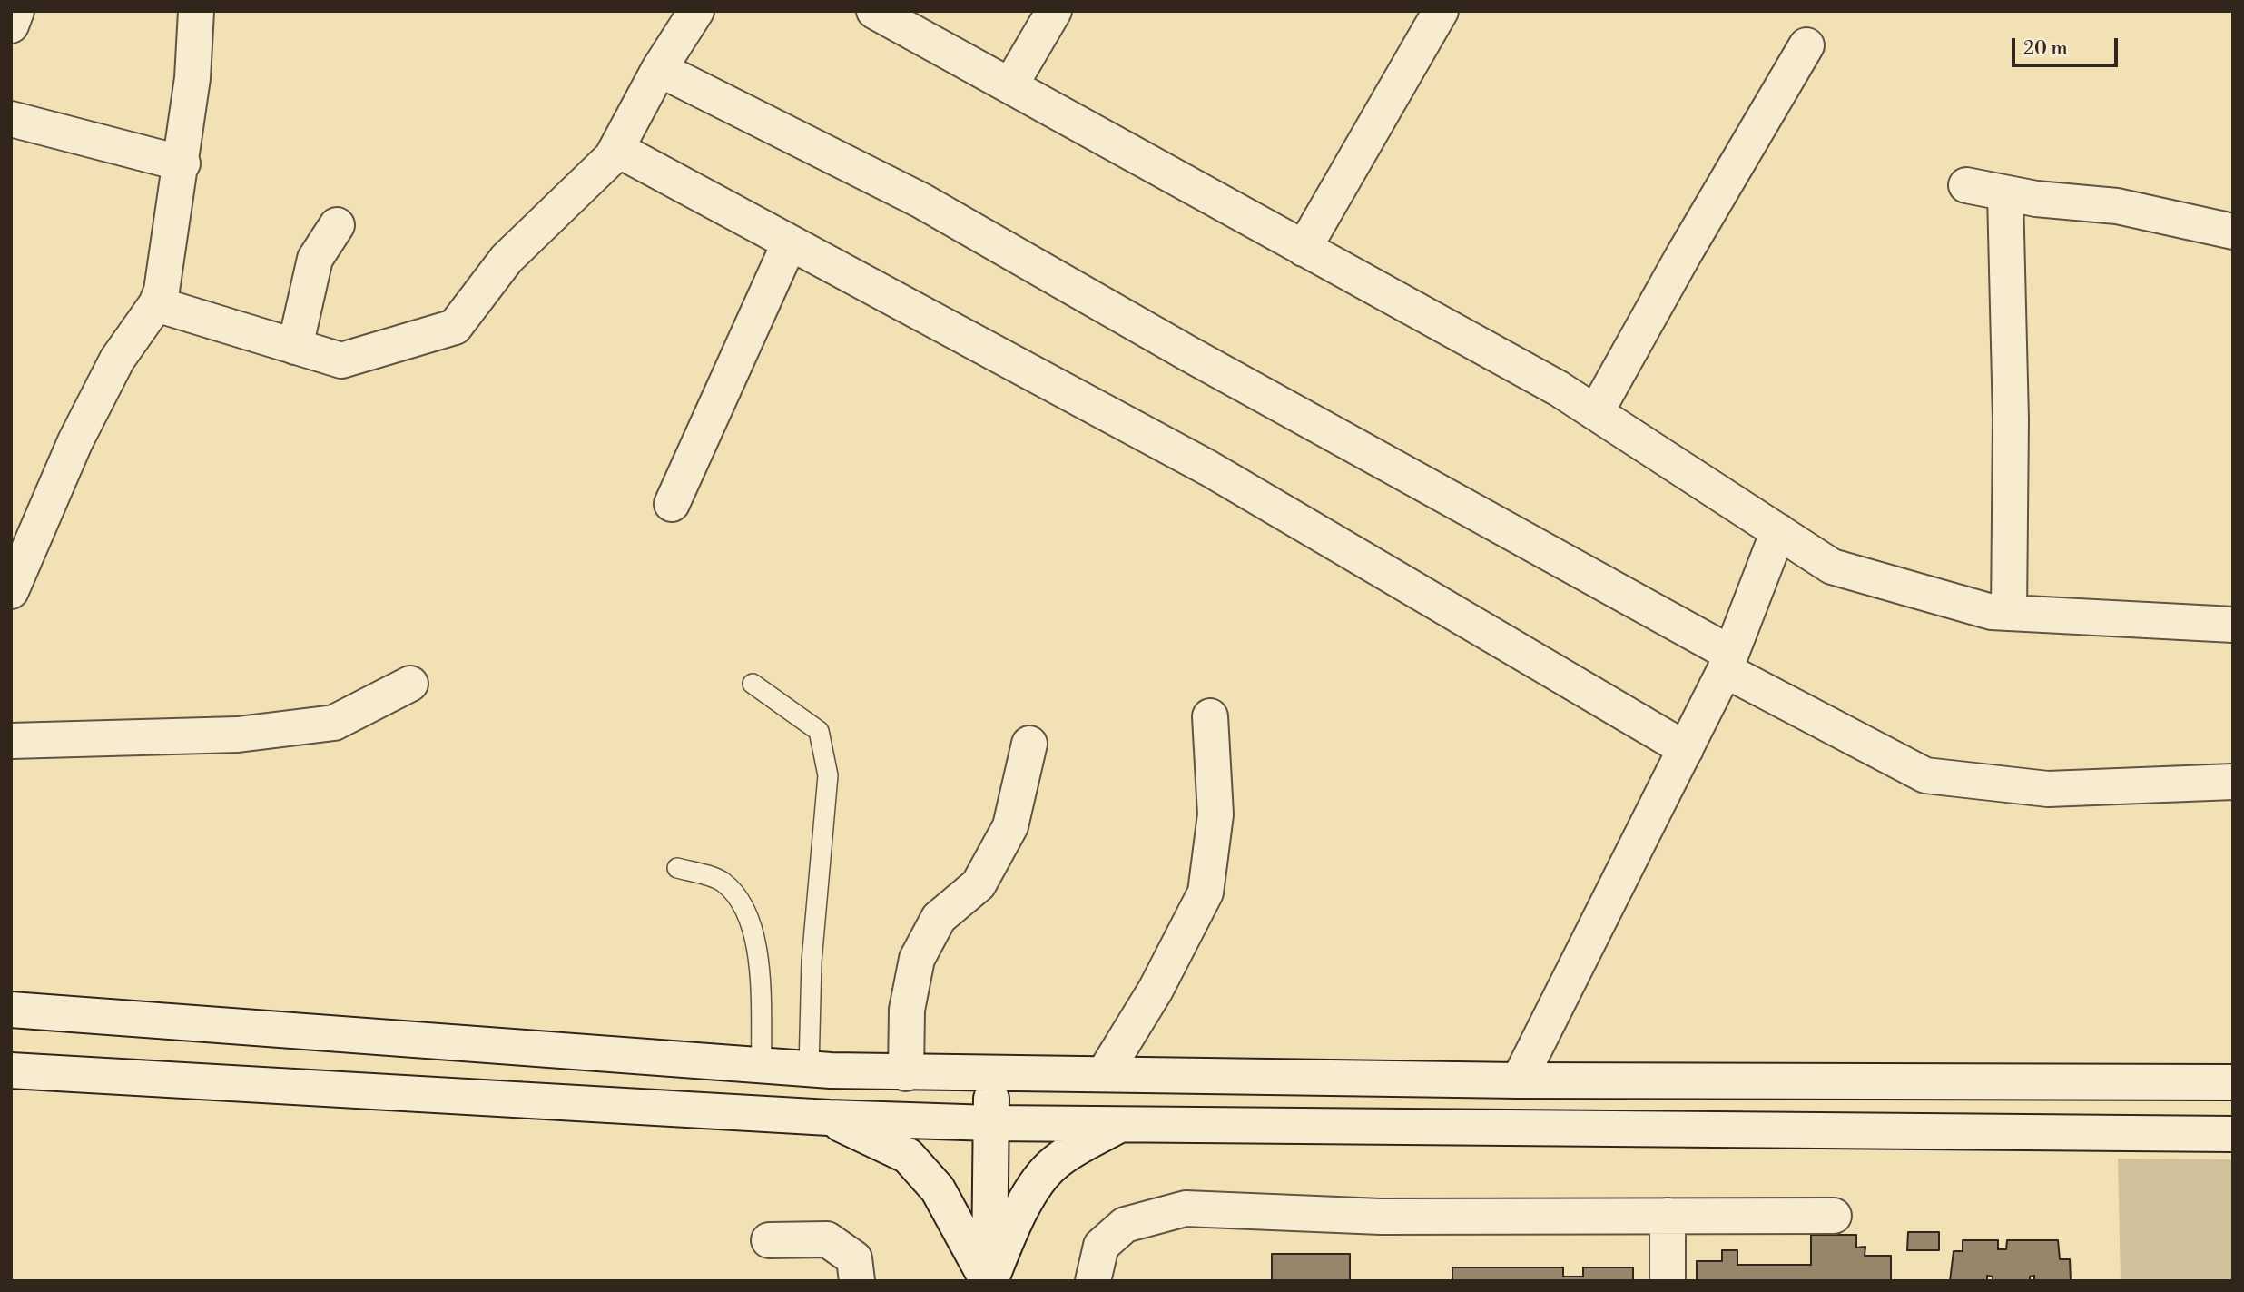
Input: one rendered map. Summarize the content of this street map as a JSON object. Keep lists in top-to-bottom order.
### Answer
{
  "scale_bar": "20 m"
}
